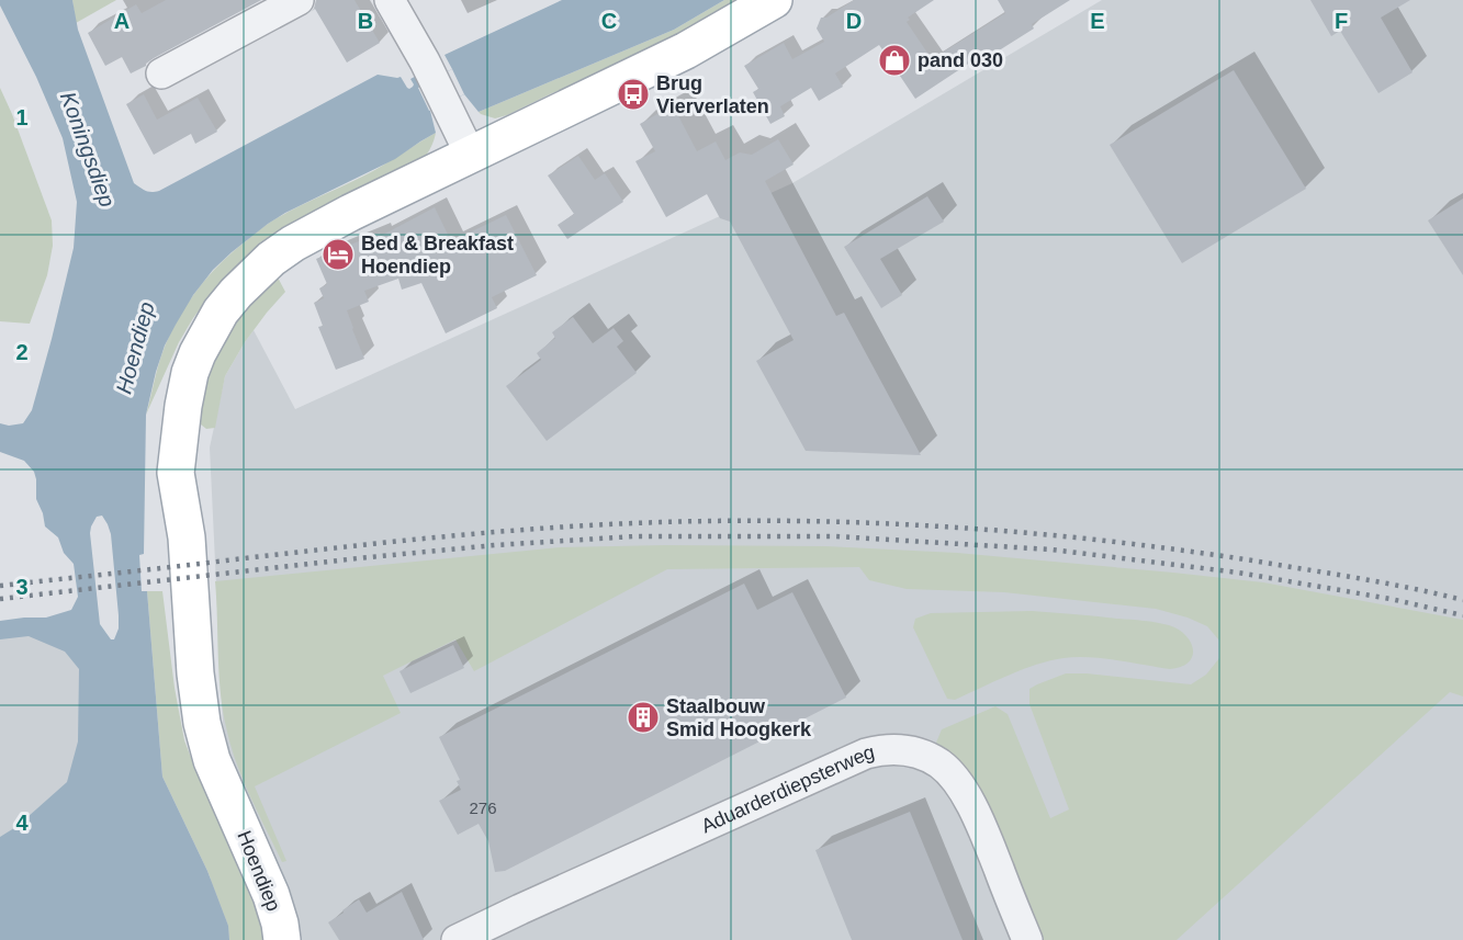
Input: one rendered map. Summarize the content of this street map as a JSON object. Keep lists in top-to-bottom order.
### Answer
{
  "streets": {
    "main road": ["Hoendiep"],
    "street": ["Aduarderdiepsterweg"]
  },
  "water": ["Koningsdiep", "Hoendiep"],
  "places": {
    "shop": ["pand 030"],
    "bus stop": ["Brug Vierverlaten"],
    "hotel": ["Bed & Breakfast Hoendiep"],
    "building": ["Staalbouw Smid Hoogkerk"]
  },
  "house_numbers": ["276"],
  "grid": {
    "columns": [
      "A",
      "B",
      "C",
      "D",
      "E",
      "F"
    ],
    "rows": [
      "1",
      "2",
      "3",
      "4"
    ]
  }
}
